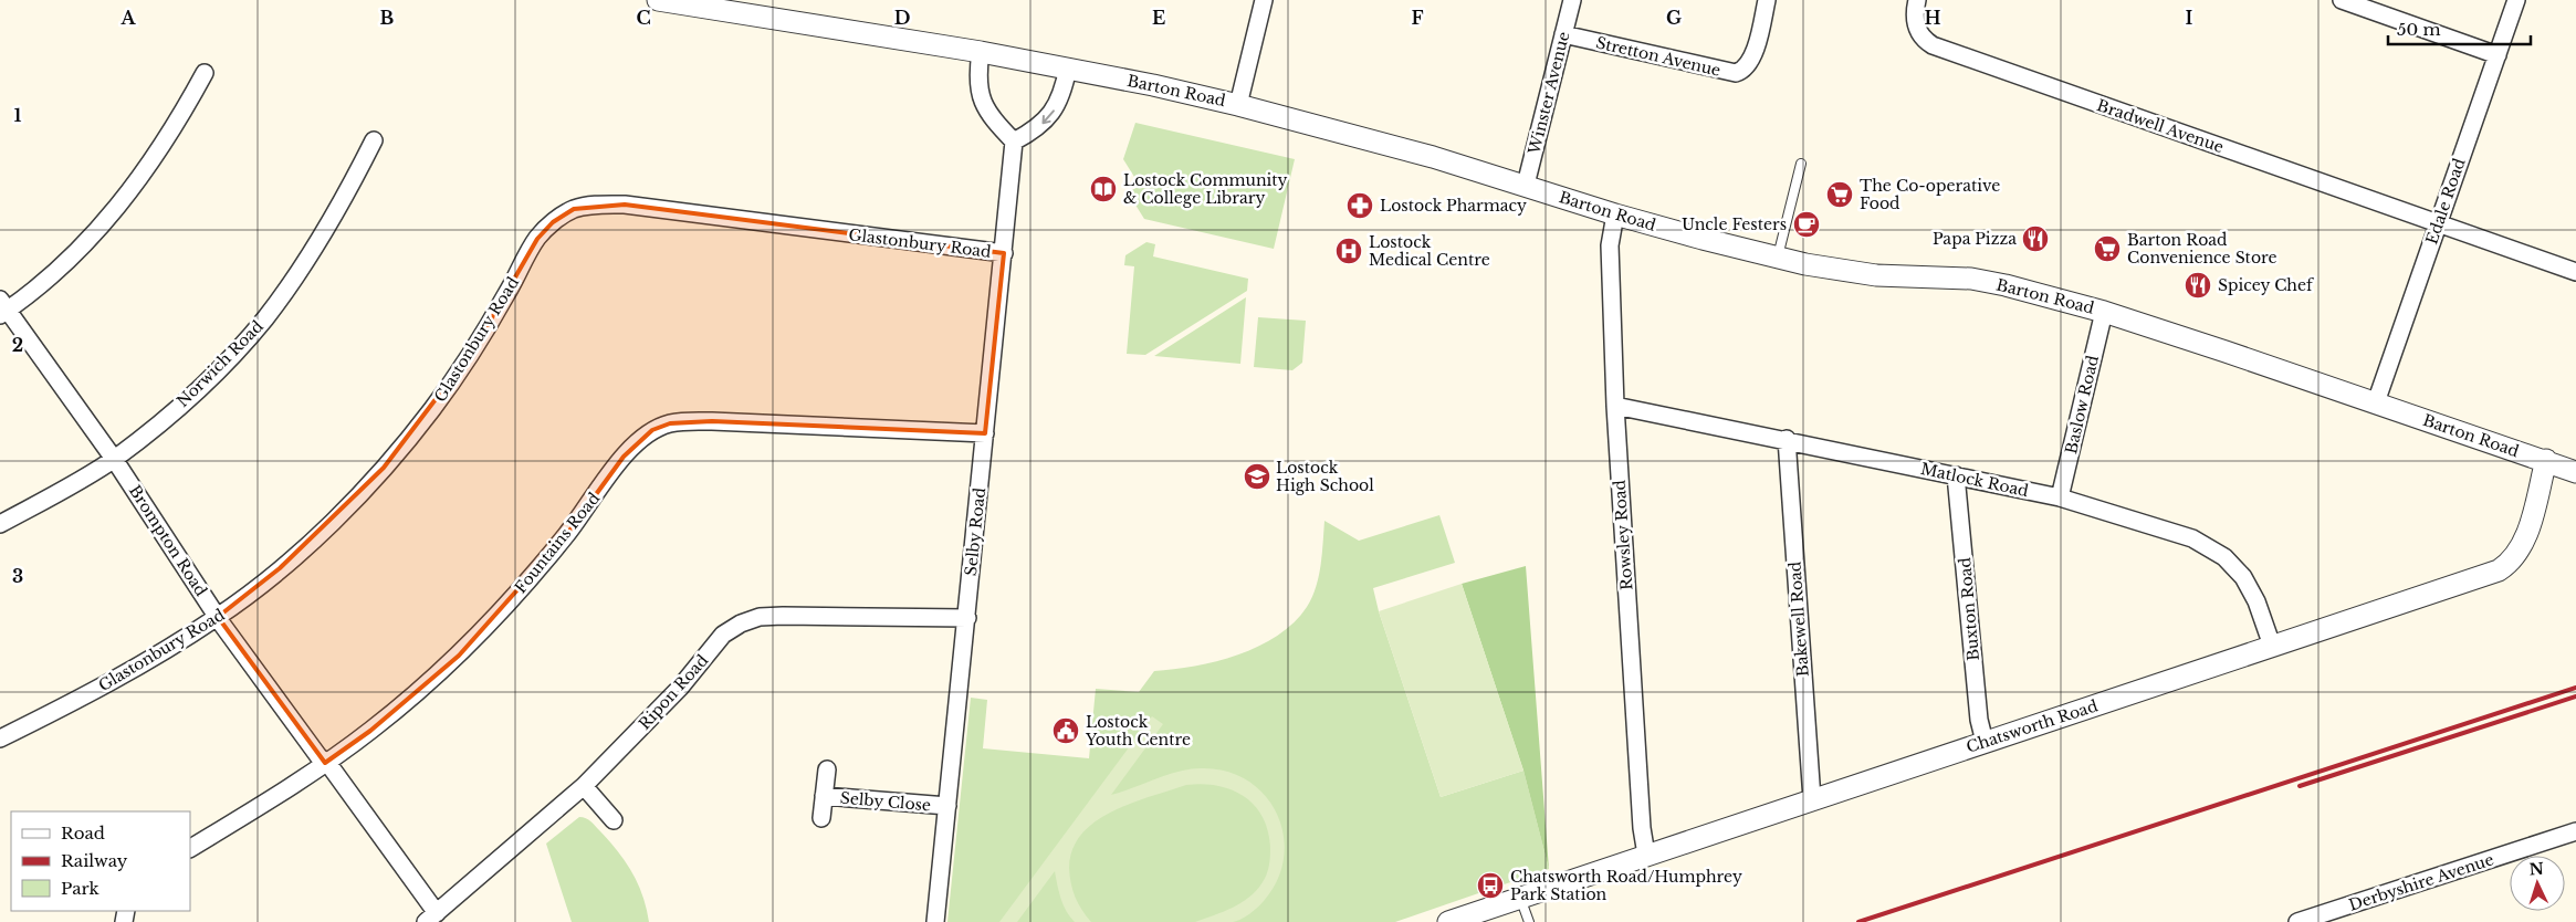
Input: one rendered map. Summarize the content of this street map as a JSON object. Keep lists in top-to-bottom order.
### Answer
{
  "streets": {
    "street": [
      "Stretton Avenue",
      "Barton Road",
      "Winster Avenue",
      "Bradwell Avenue",
      "Edale Road",
      "Glastonbury Road",
      "Norwich Road",
      "Baslow Road",
      "Matlock Road",
      "Selby Road",
      "Rowsley Road",
      "Brompton Road",
      "Fountains Road",
      "Buxton Road",
      "Bakewell Road",
      "Ripon Road",
      "Chatsworth Road",
      "Selby Close",
      "Derbyshire Avenue"
    ]
  },
  "crossings": [
    ["Stretton Avenue", "Winster Avenue"],
    ["Barton Road", "Winster Avenue"],
    ["Barton Road", "Edale Road"],
    ["Barton Road", "Baslow Road"],
    ["Barton Road", "Rowsley Road"],
    ["Barton Road", "Chatsworth Road"],
    ["Bradwell Avenue", "Edale Road"],
    ["Glastonbury Road", "Selby Road"],
    ["Glastonbury Road", "Brompton Road"],
    ["Norwich Road", "Brompton Road"],
    ["Baslow Road", "Matlock Road"],
    ["Matlock Road", "Rowsley Road"],
    ["Matlock Road", "Buxton Road"],
    ["Matlock Road", "Bakewell Road"],
    ["Matlock Road", "Chatsworth Road"],
    ["Selby Road", "Fountains Road"],
    ["Selby Road", "Ripon Road"],
    ["Selby Road", "Selby Close"],
    ["Rowsley Road", "Chatsworth Road"],
    ["Brompton Road", "Fountains Road"],
    ["Brompton Road", "Ripon Road"],
    ["Buxton Road", "Chatsworth Road"],
    ["Bakewell Road", "Chatsworth Road"]
  ],
  "places": {
    "library": ["Lostock Community & College Library"],
    "supermarket": ["The Co-operative Food", "Barton Road Convenience Store"],
    "pharmacy": ["Lostock Pharmacy"],
    "cafe": ["Uncle Festers"],
    "restaurant": ["Papa Pizza", "Spicey Chef"],
    "hospital": ["Lostock Medical Centre"],
    "school or university": ["Lostock High School"],
    "public building": ["Lostock Youth Centre"],
    "bus stop": ["Chatsworth Road/Humphrey Park Station"]
  },
  "legend": ["Road", "Railway", "Park"],
  "scale_bar": "50 m",
  "north": "top",
  "grid": {
    "columns": [
      "A",
      "B",
      "C",
      "D",
      "E",
      "F",
      "G",
      "H",
      "I"
    ],
    "rows": ["1", "2", "3"]
  }
}
